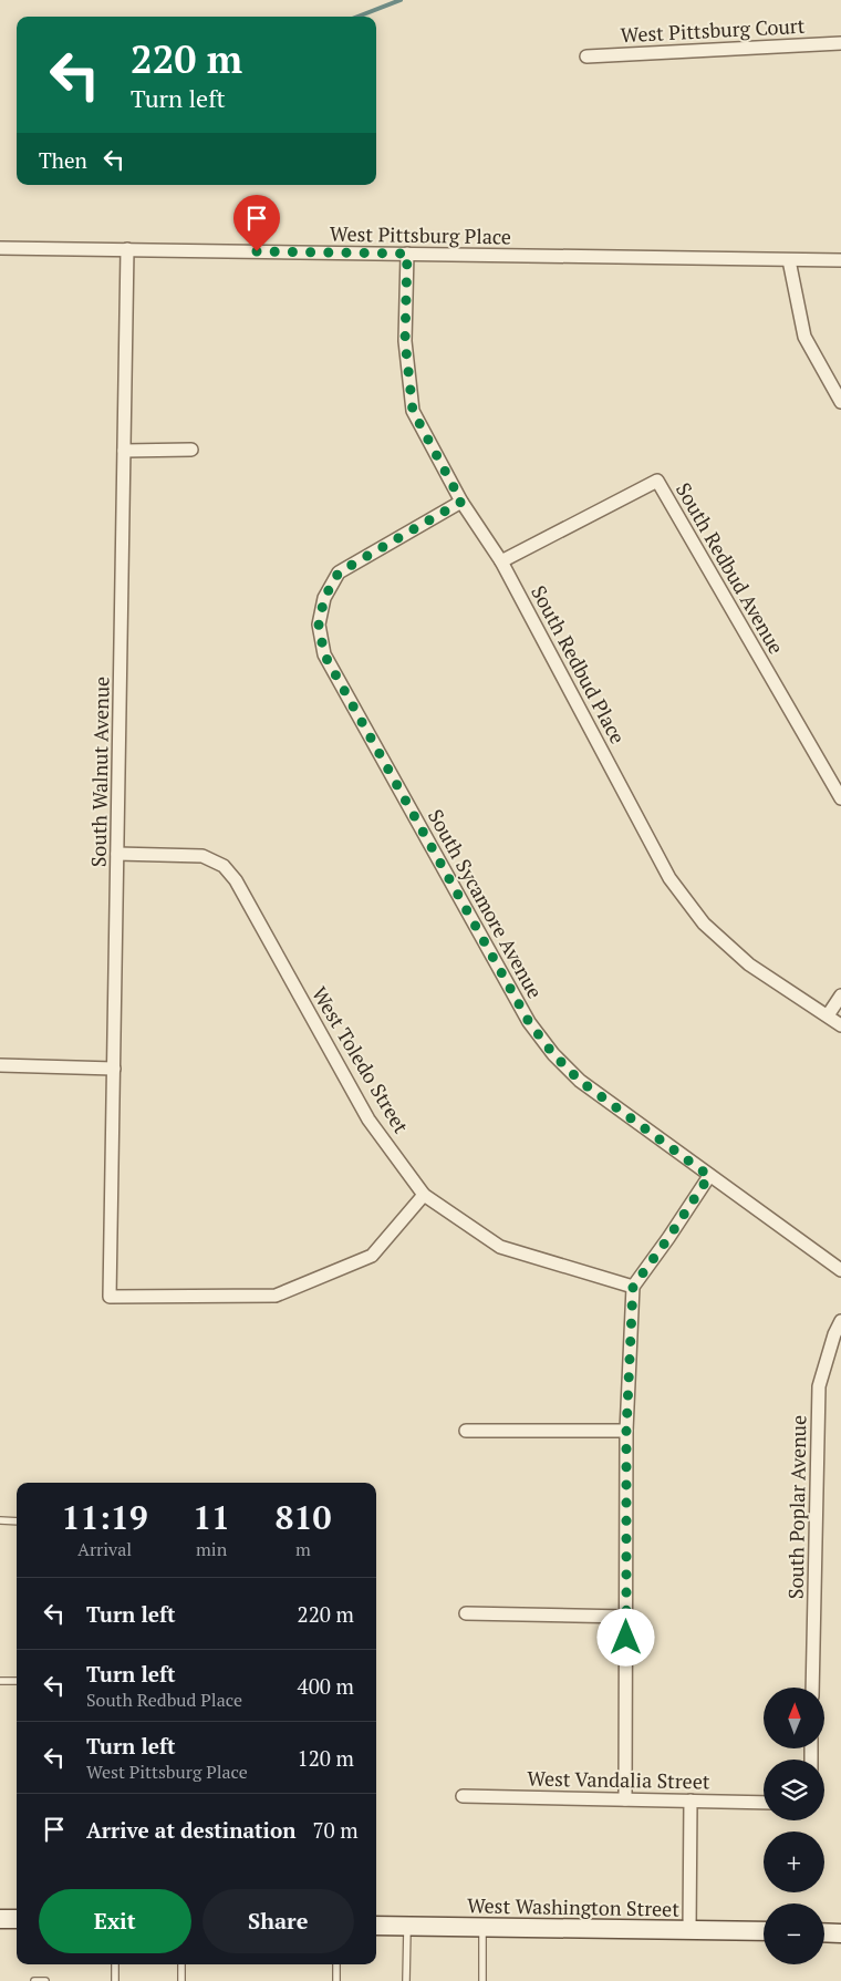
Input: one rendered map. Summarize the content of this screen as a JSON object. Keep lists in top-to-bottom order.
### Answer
{
  "streets": {
    "main road": ["West Washington Street"],
    "street": [
      "West Pittsburg Court",
      "West Pittsburg Place",
      "South Redbud Avenue",
      "South Redbud Place",
      "South Walnut Avenue",
      "South Sycamore Avenue",
      "West Toledo Street",
      "South Poplar Avenue",
      "West Vandalia Street"
    ]
  },
  "crossings": [
    ["West Pittsburg Place", "South Redbud Place"],
    ["West Pittsburg Place", "South Walnut Avenue"],
    ["South Redbud Avenue", "South Redbud Place"],
    ["South Redbud Place", "South Sycamore Avenue"],
    ["South Walnut Avenue", "West Toledo Street"]
  ],
  "north": "top",
  "page": {
    "turn": ["220 m", "Turn left"],
    "then": "Then",
    "eta": [
      "11:19",
      "Arrival",
      "11",
      "min",
      "810",
      "m"
    ],
    "list": [
      {
        "name": "Turn left",
        "value": "220 m"
      },
      {
        "name": "Turn left",
        "note": "South Redbud Place",
        "value": "400 m"
      },
      {
        "name": "Turn left",
        "note": "West Pittsburg Place",
        "value": "120 m"
      },
      {
        "name": "Arrive at destination",
        "value": "70 m"
      }
    ],
    "map_buttons": ["+", "−"],
    "buttons": ["Exit", "Share"]
  }
}
